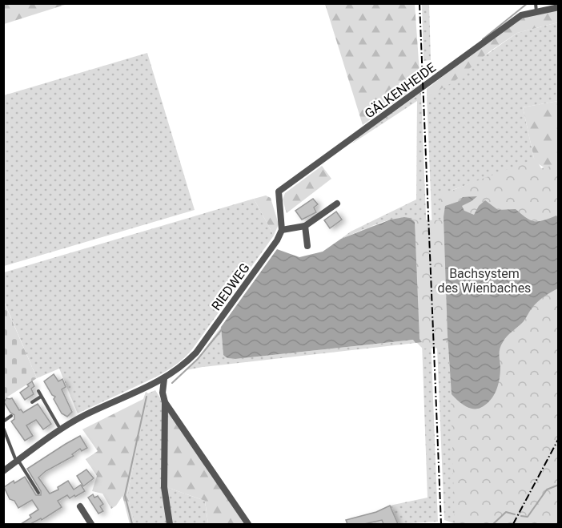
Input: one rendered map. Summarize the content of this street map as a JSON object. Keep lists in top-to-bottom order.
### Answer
{
  "streets": {
    "street": ["GÄLKENHEIDE", "RIEDWEG"]
  },
  "crossings": [
    ["GÄLKENHEIDE", "RIEDWEG"]
  ],
  "parks": ["Bachsystem des Wienbaches"]
}
